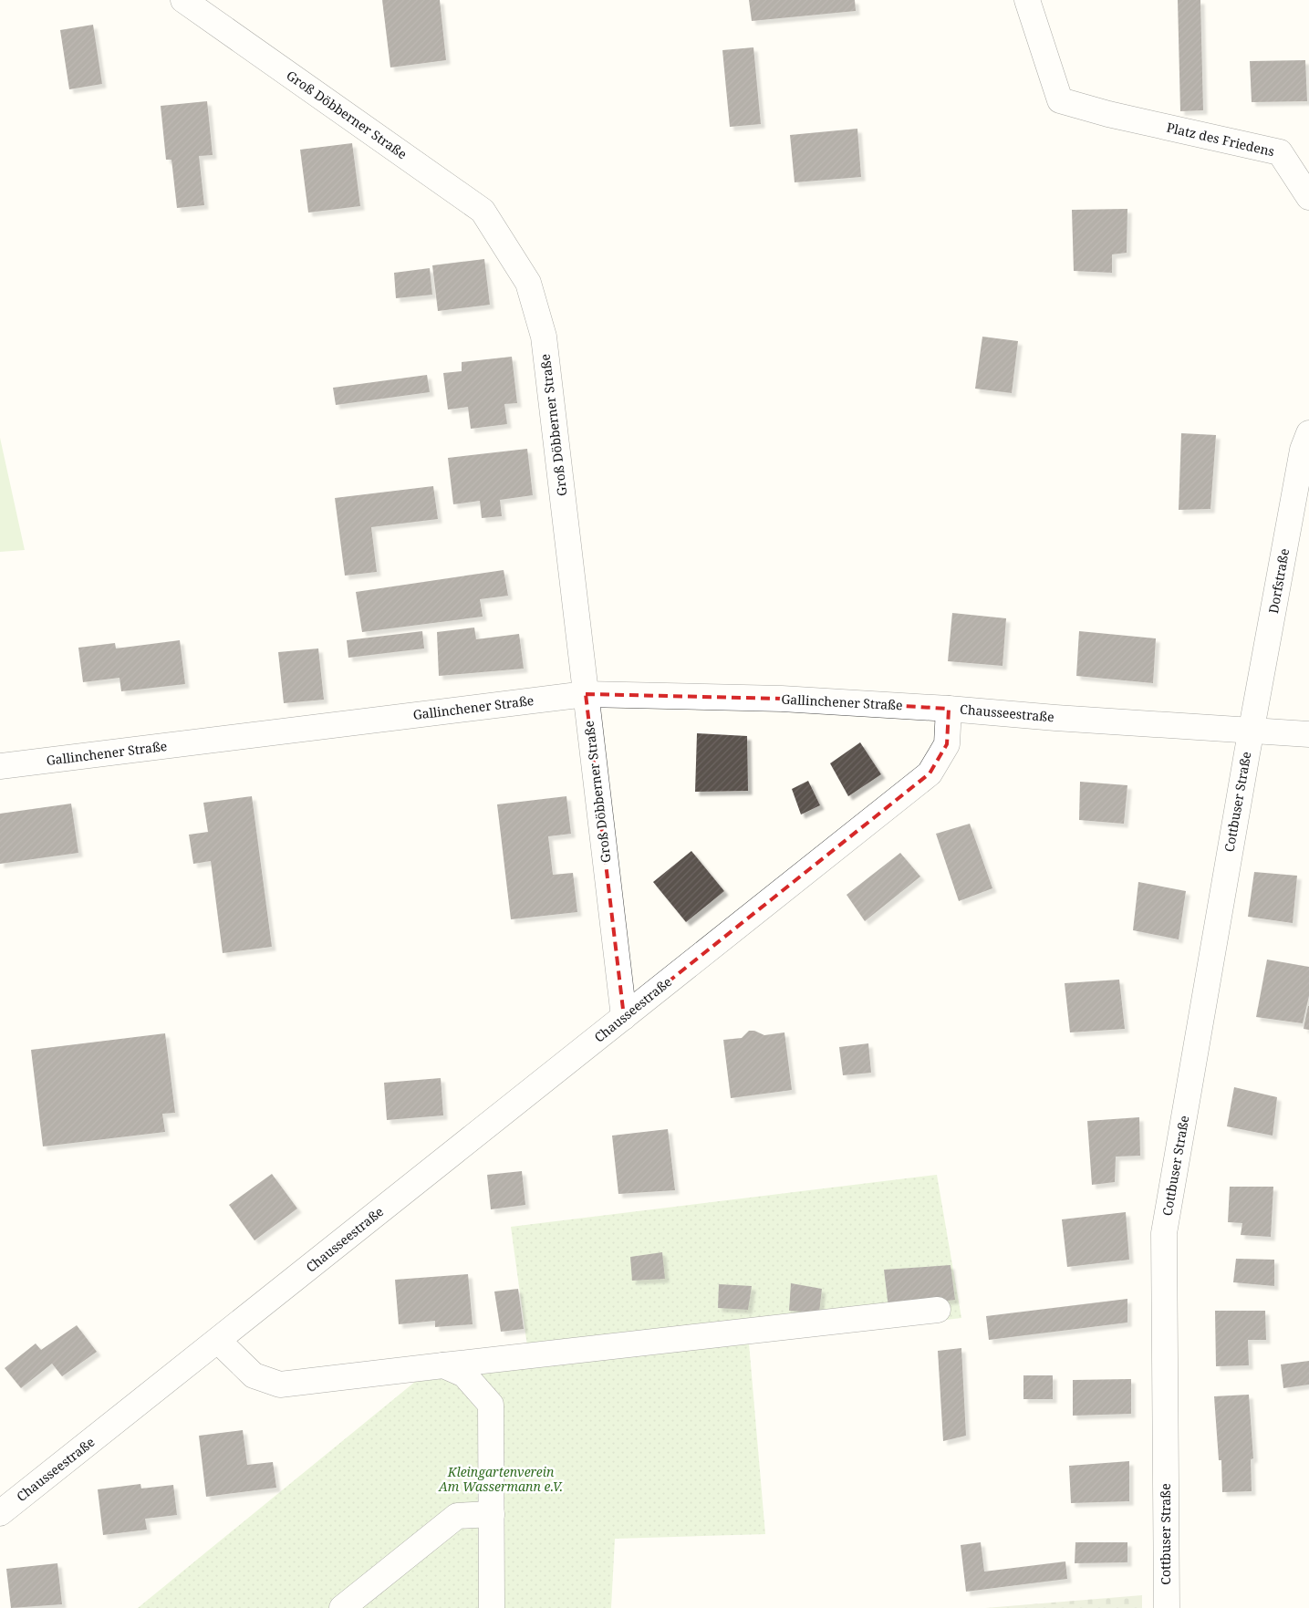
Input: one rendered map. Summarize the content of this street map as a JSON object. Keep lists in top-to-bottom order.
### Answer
{
  "streets": {
    "street": [
      "Groß Döbberner Straße",
      "Platz des Friedens",
      "Dorfstraße",
      "Gallinchener Straße",
      "Chausseestraße",
      "Cottbuser Straße"
    ]
  },
  "crossings": [
    ["Groß Döbberner Straße", "Gallinchener Straße"],
    ["Groß Döbberner Straße", "Chausseestraße"],
    ["Dorfstraße", "Chausseestraße"],
    ["Dorfstraße", "Cottbuser Straße"],
    ["Gallinchener Straße", "Chausseestraße"],
    ["Chausseestraße", "Cottbuser Straße"]
  ],
  "parks": ["Kleingartenverein Am Wassermann e.V."]
}
